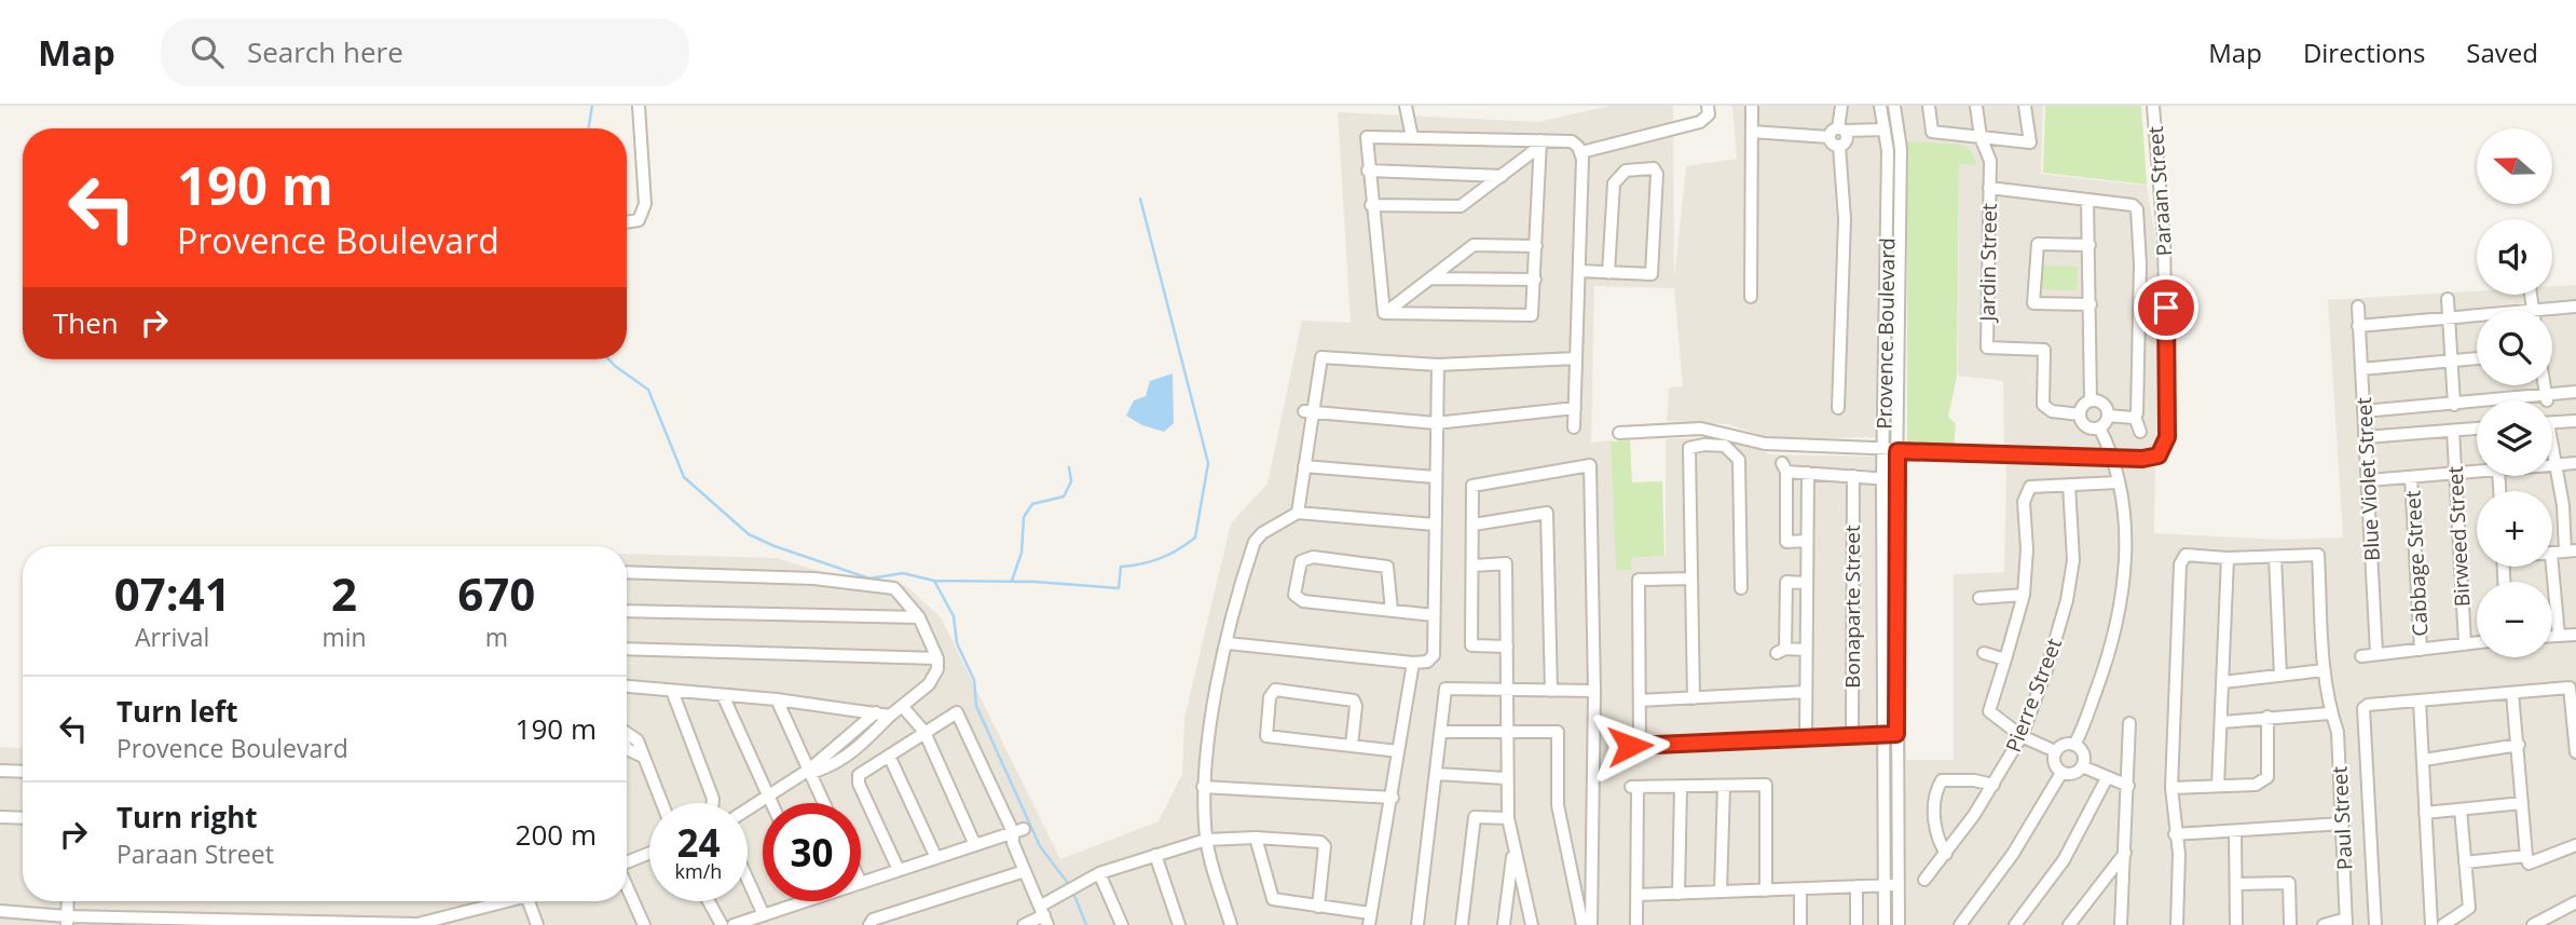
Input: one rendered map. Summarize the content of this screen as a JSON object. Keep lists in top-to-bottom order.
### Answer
{
  "streets": {
    "street": [
      "Paraan Street",
      "Jardin Street",
      "Provence Boulevard",
      "Blue Violet Street",
      "Birweed Street",
      "Cabbage Street",
      "Bonaparte Street",
      "Pierre Street",
      "Paul Street"
    ]
  },
  "crossings": [
    ["Paraan Street", "Provence Boulevard"]
  ],
  "north": "left",
  "page": {
    "header": "Map",
    "search": "Search here",
    "nav": ["Map", "Directions", "Saved"],
    "map_buttons": ["+", "−"],
    "turn": ["190 m", "Provence Boulevard"],
    "then": "Then",
    "eta": [
      "07:41",
      "Arrival",
      "2",
      "min",
      "670",
      "m"
    ],
    "list": [
      {
        "name": "Turn left",
        "note": "Provence Boulevard",
        "value": "190 m"
      },
      {
        "name": "Turn right",
        "note": "Paraan Street",
        "value": "200 m"
      }
    ],
    "speed": "24 km/h",
    "limit": "30"
  }
}
